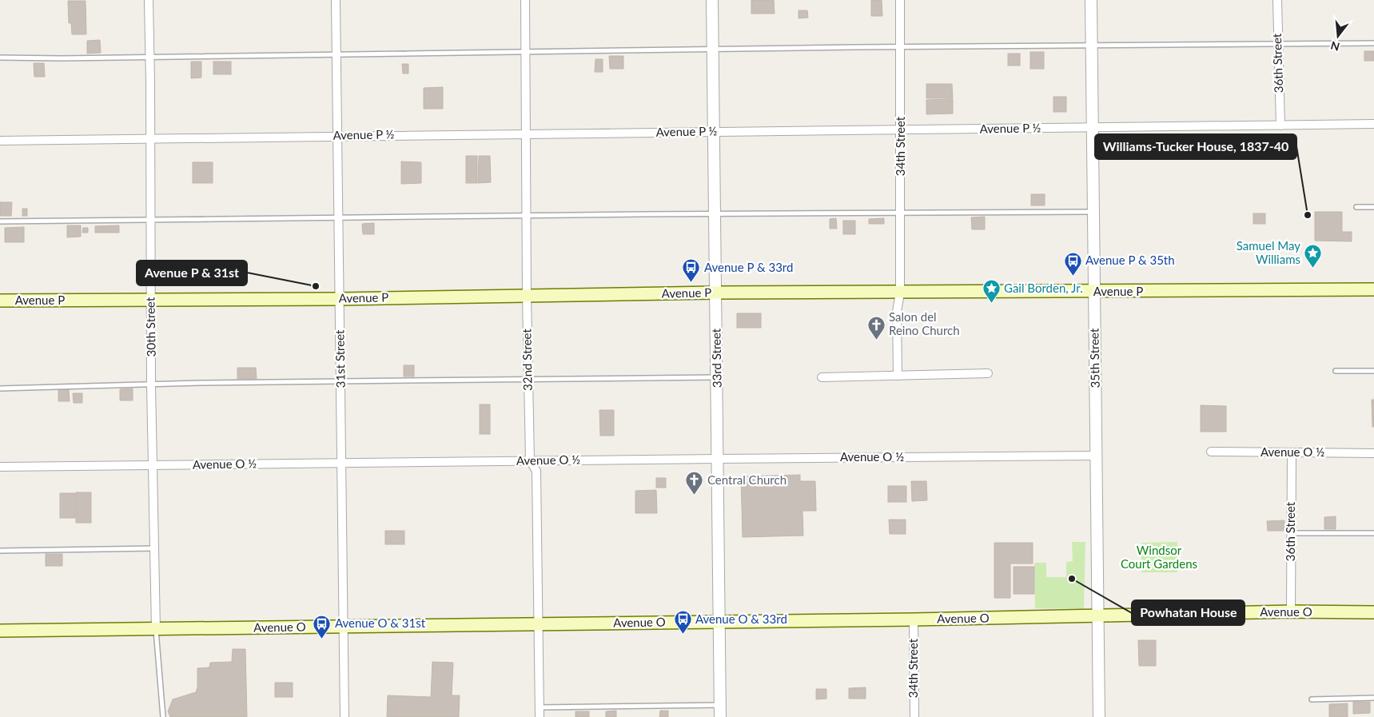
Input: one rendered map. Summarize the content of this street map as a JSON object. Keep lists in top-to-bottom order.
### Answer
{
  "streets": {
    "main road": ["Avenue P", "Avenue O"],
    "street": [
      "36th Street",
      "Avenue P ½",
      "34th Street",
      "30th Street",
      "33rd Street",
      "35th Street",
      "31st Street",
      "32nd Street",
      "Avenue O ½"
    ]
  },
  "crossings": [
    ["36th Street", "Avenue P ½"],
    ["36th Street", "Avenue O ½"],
    ["36th Street", "Avenue O"],
    ["Avenue P ½", "34th Street"],
    ["Avenue P ½", "30th Street"],
    ["Avenue P ½", "33rd Street"],
    ["Avenue P ½", "35th Street"],
    ["Avenue P ½", "31st Street"],
    ["Avenue P ½", "32nd Street"],
    ["34th Street", "Avenue P"],
    ["34th Street", "Avenue O"],
    ["Avenue P", "30th Street"],
    ["Avenue P", "33rd Street"],
    ["Avenue P", "35th Street"],
    ["Avenue P", "31st Street"],
    ["Avenue P", "32nd Street"],
    ["30th Street", "Avenue O ½"],
    ["30th Street", "Avenue O"],
    ["33rd Street", "Avenue O ½"],
    ["33rd Street", "Avenue O"],
    ["35th Street", "Avenue O ½"],
    ["35th Street", "Avenue O"],
    ["31st Street", "Avenue O ½"],
    ["31st Street", "Avenue O"],
    ["32nd Street", "Avenue O ½"],
    ["32nd Street", "Avenue O"]
  ],
  "parks": ["Windsor Court Gardens"],
  "places": {
    "other": ["Williams-Tucker House, 1837-40", "Avenue P & 31st", "Powhatan House"],
    "place": ["Samuel May Williams", "Gail Borden, Jr."],
    "bus stop": [
      "Avenue P & 35th",
      "Avenue P & 33rd",
      "Avenue O & 33rd",
      "Avenue O & 31st"
    ],
    "church": ["Salon del Reino Church", "Central Church"]
  },
  "north": "bottom"
}
